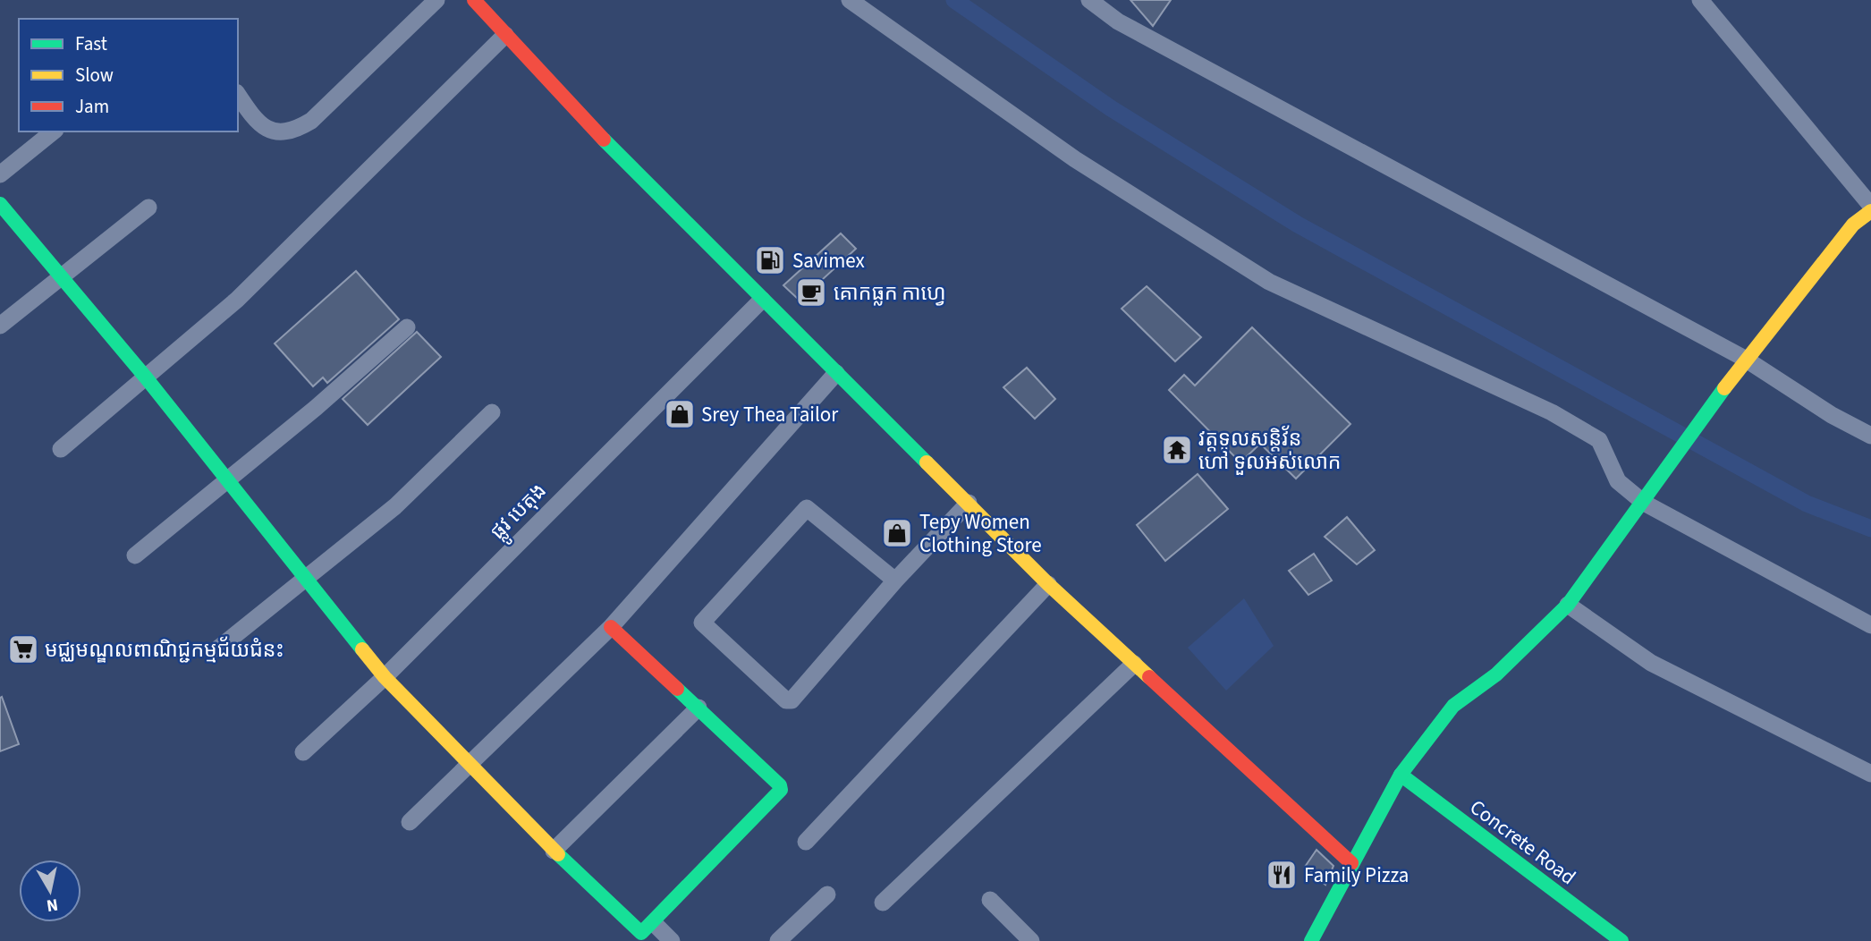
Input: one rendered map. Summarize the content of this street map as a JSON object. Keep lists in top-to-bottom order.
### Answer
{
  "streets": {
    "street": ["ផ្លូវ បេតុង", "Concrete Road"]
  },
  "places": {
    "fuel station": ["Savimex"],
    "cafe": ["គោកធ្លក កាហ្វេ"],
    "shop": ["Srey Thea Tailor", "Tepy Women Clothing Store"],
    "temple": ["វត្តទូលសន្តិវ័ន ហៅ ទួលអស់លោក"],
    "supermarket": ["មជ្ឈមណ្ឌលពាណិជ្ជកម្មជ័យជំនះ"],
    "restaurant": ["Family Pizza"]
  },
  "legend": ["Fast", "Slow", "Jam"],
  "north": "bottom"
}
